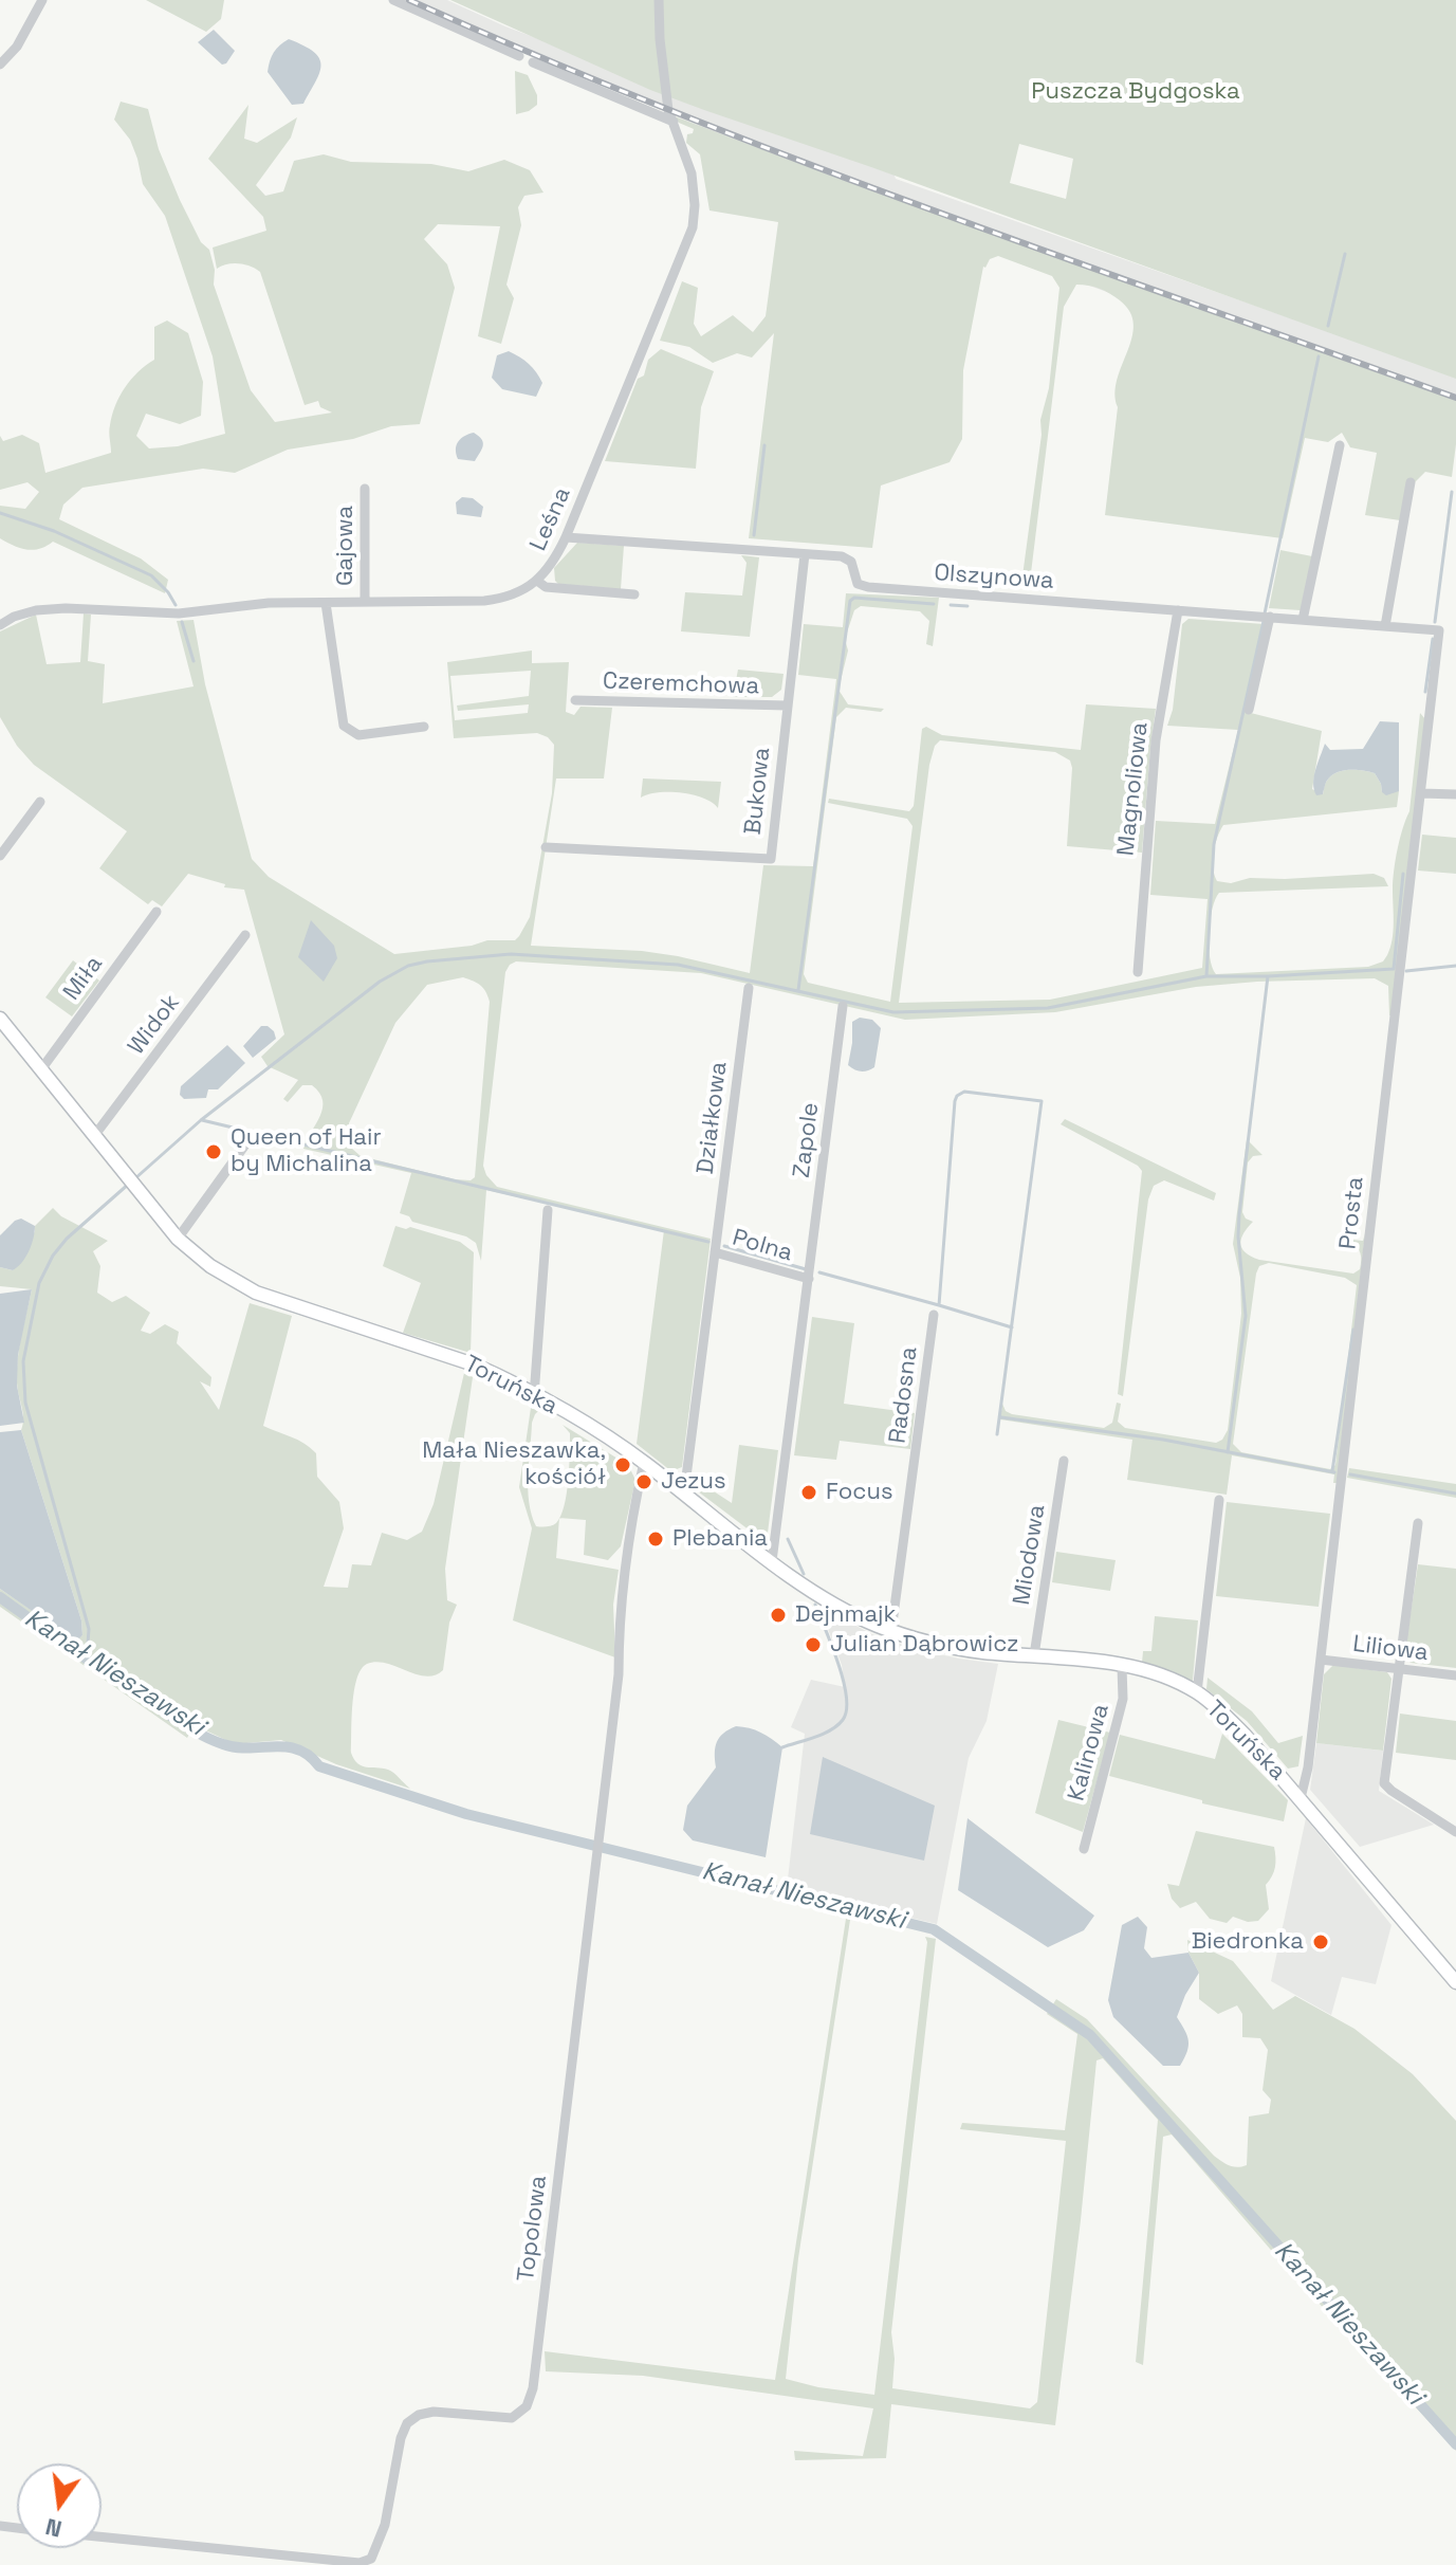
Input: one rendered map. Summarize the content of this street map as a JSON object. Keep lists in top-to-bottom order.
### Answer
{
  "streets": {
    "main road": ["Toruńska"],
    "street": [
      "Leśna",
      "Gajowa",
      "Olszynowa",
      "Czeremchowa",
      "Magnoliowa",
      "Bukowa",
      "Miła",
      "Widok",
      "Działkowa",
      "Zapole",
      "Prosta",
      "Polna",
      "Radosna",
      "Miodowa",
      "Liliowa",
      "Kalinowa",
      "Topolowa"
    ]
  },
  "crossings": [
    ["Leśna", "Gajowa"],
    ["Leśna", "Olszynowa"],
    ["Olszynowa", "Magnoliowa"],
    ["Olszynowa", "Bukowa"],
    ["Olszynowa", "Prosta"],
    ["Czeremchowa", "Bukowa"],
    ["Miła", "Toruńska"],
    ["Widok", "Toruńska"],
    ["Działkowa", "Polna"],
    ["Zapole", "Polna"],
    ["Prosta", "Toruńska"],
    ["Prosta", "Liliowa"],
    ["Polna", "Toruńska"],
    ["Toruńska", "Radosna"],
    ["Toruńska", "Miodowa"],
    ["Toruńska", "Kalinowa"],
    ["Toruńska", "Topolowa"]
  ],
  "water": ["Kanał Nieszawski"],
  "parks": ["Puszcza Bydgoska"],
  "places": [
    "Queen of Hair by Michalina",
    "Mała Nieszawka, kościół",
    "Jezus",
    "Focus",
    "Plebania",
    "Dejnmajk",
    "Julian Dąbrowicz",
    "Biedronka"
  ],
  "north": "bottom"
}
